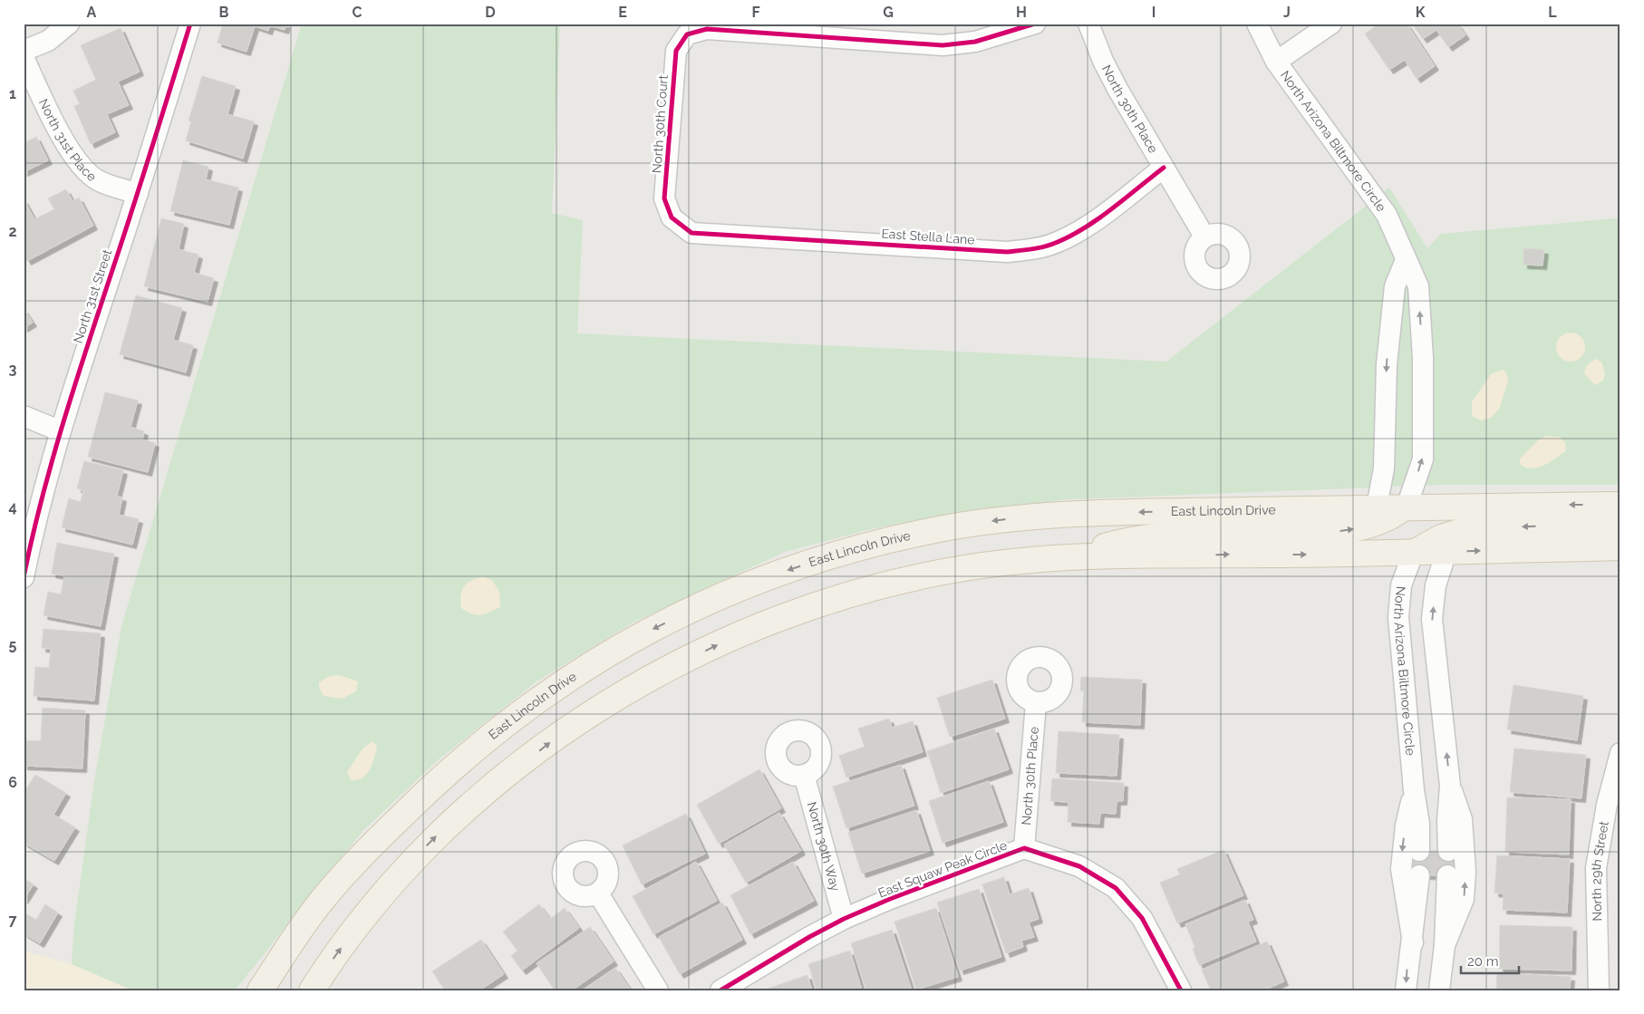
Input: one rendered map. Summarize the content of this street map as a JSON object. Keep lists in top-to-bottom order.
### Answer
{
  "streets": {
    "main road": ["East Lincoln Drive"],
    "street": [
      "North 30th Place",
      "North 30th Court",
      "North 31st Place",
      "North Arizona Biltmore Circle",
      "East Stella Lane",
      "North 31st Street",
      "North 30th Way",
      "East Squaw Peak Circle",
      "North 29th Street"
    ]
  },
  "crossings": [
    ["North 30th Place", "East Stella Lane"],
    ["North 30th Place", "East Squaw Peak Circle"],
    ["North 30th Court", "East Stella Lane"],
    ["North 31st Place", "North 31st Street"],
    ["North Arizona Biltmore Circle", "East Lincoln Drive"],
    ["North 30th Way", "East Squaw Peak Circle"]
  ],
  "scale_bar": "20 m",
  "grid": {
    "columns": [
      "A",
      "B",
      "C",
      "D",
      "E",
      "F",
      "G",
      "H",
      "I",
      "J",
      "K",
      "L"
    ],
    "rows": [
      "1",
      "2",
      "3",
      "4",
      "5",
      "6",
      "7"
    ]
  }
}
